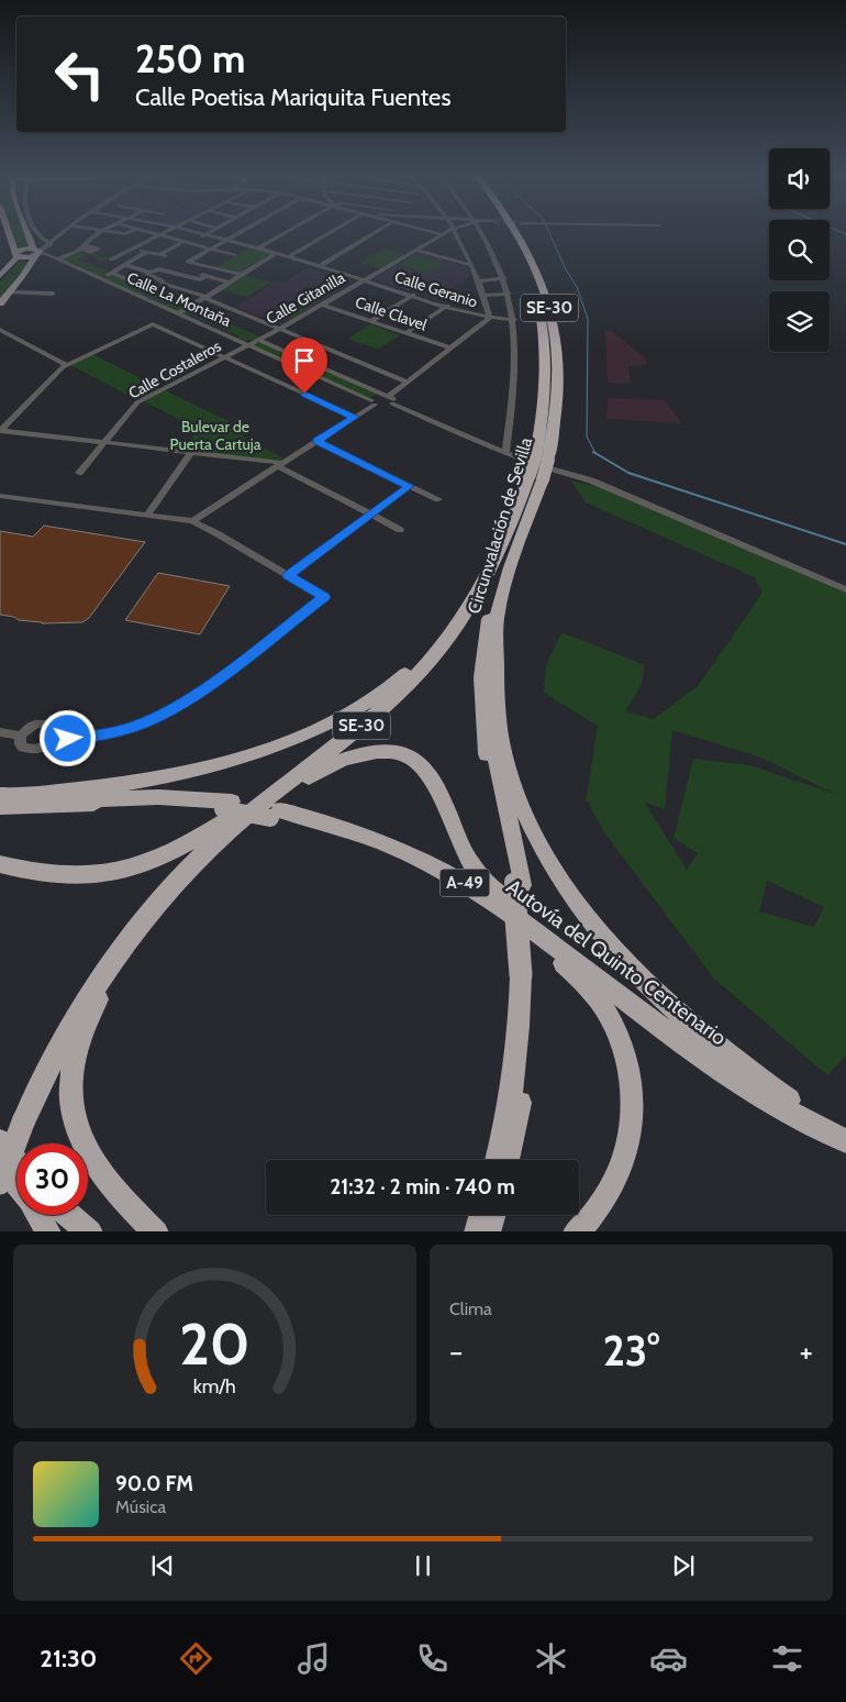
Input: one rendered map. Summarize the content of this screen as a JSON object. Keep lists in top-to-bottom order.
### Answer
{
  "streets": {
    "highway": [
      "SE-30",
      "Circunvalación de Sevilla",
      "A-49",
      "Autovía del Quinto Centenario"
    ],
    "street": [
      "Calle Geranio",
      "Calle Gitanilla",
      "Calle La Montaña",
      "Calle Clavel",
      "Calle Costaleros"
    ]
  },
  "crossings": [
    ["Calle Geranio", "Calle Gitanilla"],
    ["Calle Gitanilla", "Calle La Montaña"],
    ["Calle Gitanilla", "Calle Clavel"],
    ["Calle Gitanilla", "Calle Costaleros"],
    ["Calle La Montaña", "Calle Costaleros"]
  ],
  "parks": ["Bulevar de Puerta Cartuja"],
  "page": {
    "turn": ["250 m", "Calle Poetisa Mariquita Fuentes"],
    "limit": "30",
    "trip": "21:32 · 2 min · 740 m",
    "tile": "Clima",
    "heat": ["−", "23°", "+"],
    "song": ["90.0 FM", "Música"],
    "tabs": "21:30",
    "gauge": ["20", "km/h"]
  }
}
